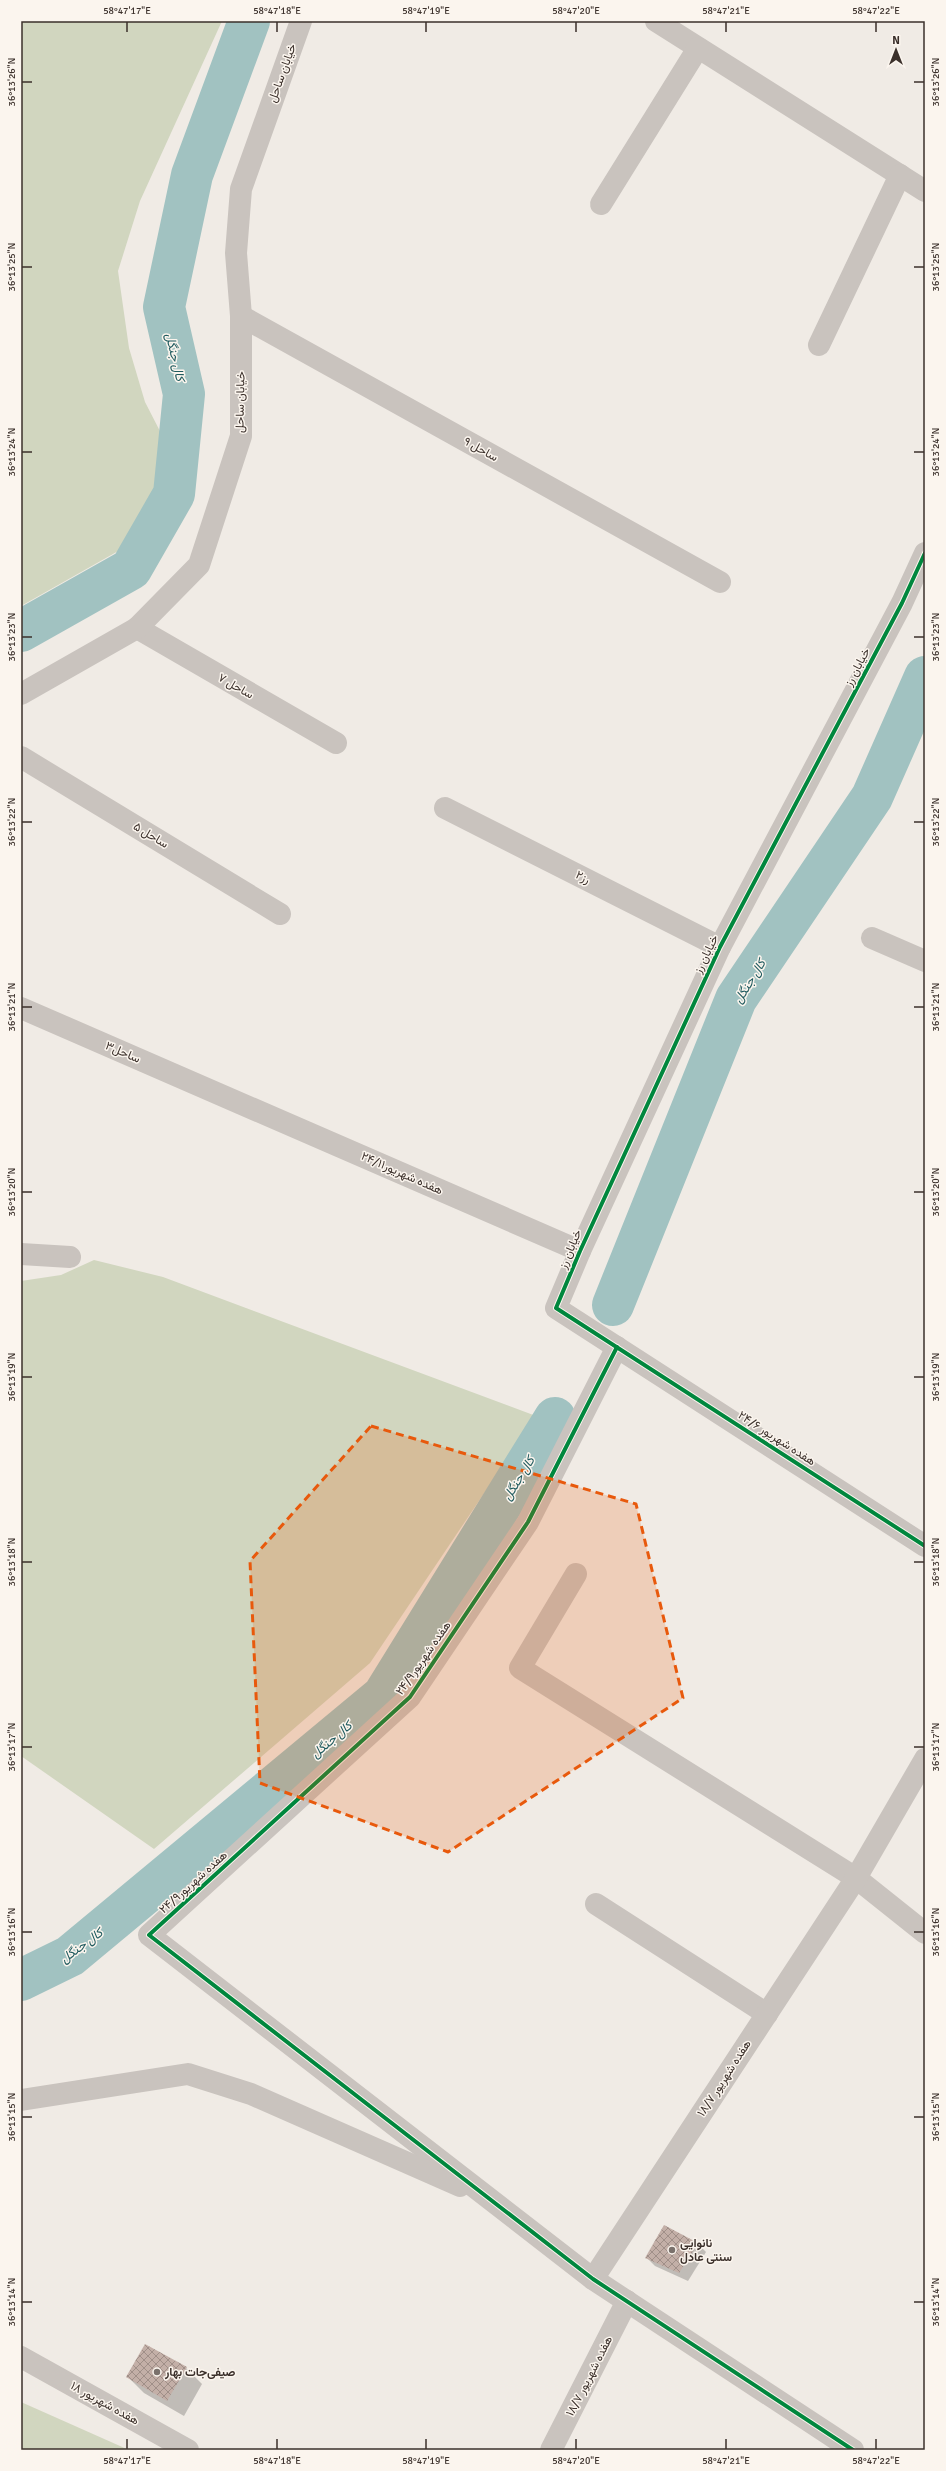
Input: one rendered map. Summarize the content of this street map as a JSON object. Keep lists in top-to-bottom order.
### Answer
{
  "streets": {
    "street": [
      "خیابان ساحل",
      "ساحل ۹",
      "خیابان رز",
      "ساحل ۷",
      "ساحل ۵",
      "رز۲",
      "ساحل۳",
      "هفده شهریور۲۴/۱۱",
      "هفده شهریور ۲۴/۶",
      "هفده شهریور۲۴/۹",
      "هفده شهریور ۱۸/۷",
      "هفده شهریور ۱۸"
    ]
  },
  "crossings": [
    ["خیابان ساحل", "ساحل ۹"],
    ["خیابان ساحل", "ساحل ۷"],
    ["خیابان رز", "رز۲"],
    ["خیابان رز", "هفده شهریور۲۴/۱۱"],
    ["خیابان رز", "هفده شهریور ۲۴/۶"],
    ["خیابان رز", "هفده شهریور۲۴/۹"],
    ["ساحل۳", "هفده شهریور۲۴/۱۱"],
    ["هفده شهریور ۲۴/۶", "هفده شهریور۲۴/۹"]
  ],
  "water": ["کال جنگل"],
  "places": ["نانوایی سنتی عادل", "صیفی‌جات بهار"],
  "north": "top",
  "coordinates": [
    "58°47'17\"E",
    "58°47'18\"E",
    "58°47'19\"E",
    "58°47'20\"E",
    "58°47'21\"E",
    "58°47'22\"E",
    "36°13'26\"N",
    "36°13'25\"N",
    "36°13'24\"N",
    "36°13'23\"N",
    "36°13'22\"N",
    "36°13'21\"N",
    "36°13'20\"N",
    "36°13'19\"N",
    "36°13'18\"N",
    "36°13'17\"N",
    "36°13'16\"N",
    "36°13'15\"N",
    "36°13'14\"N"
  ]
}
